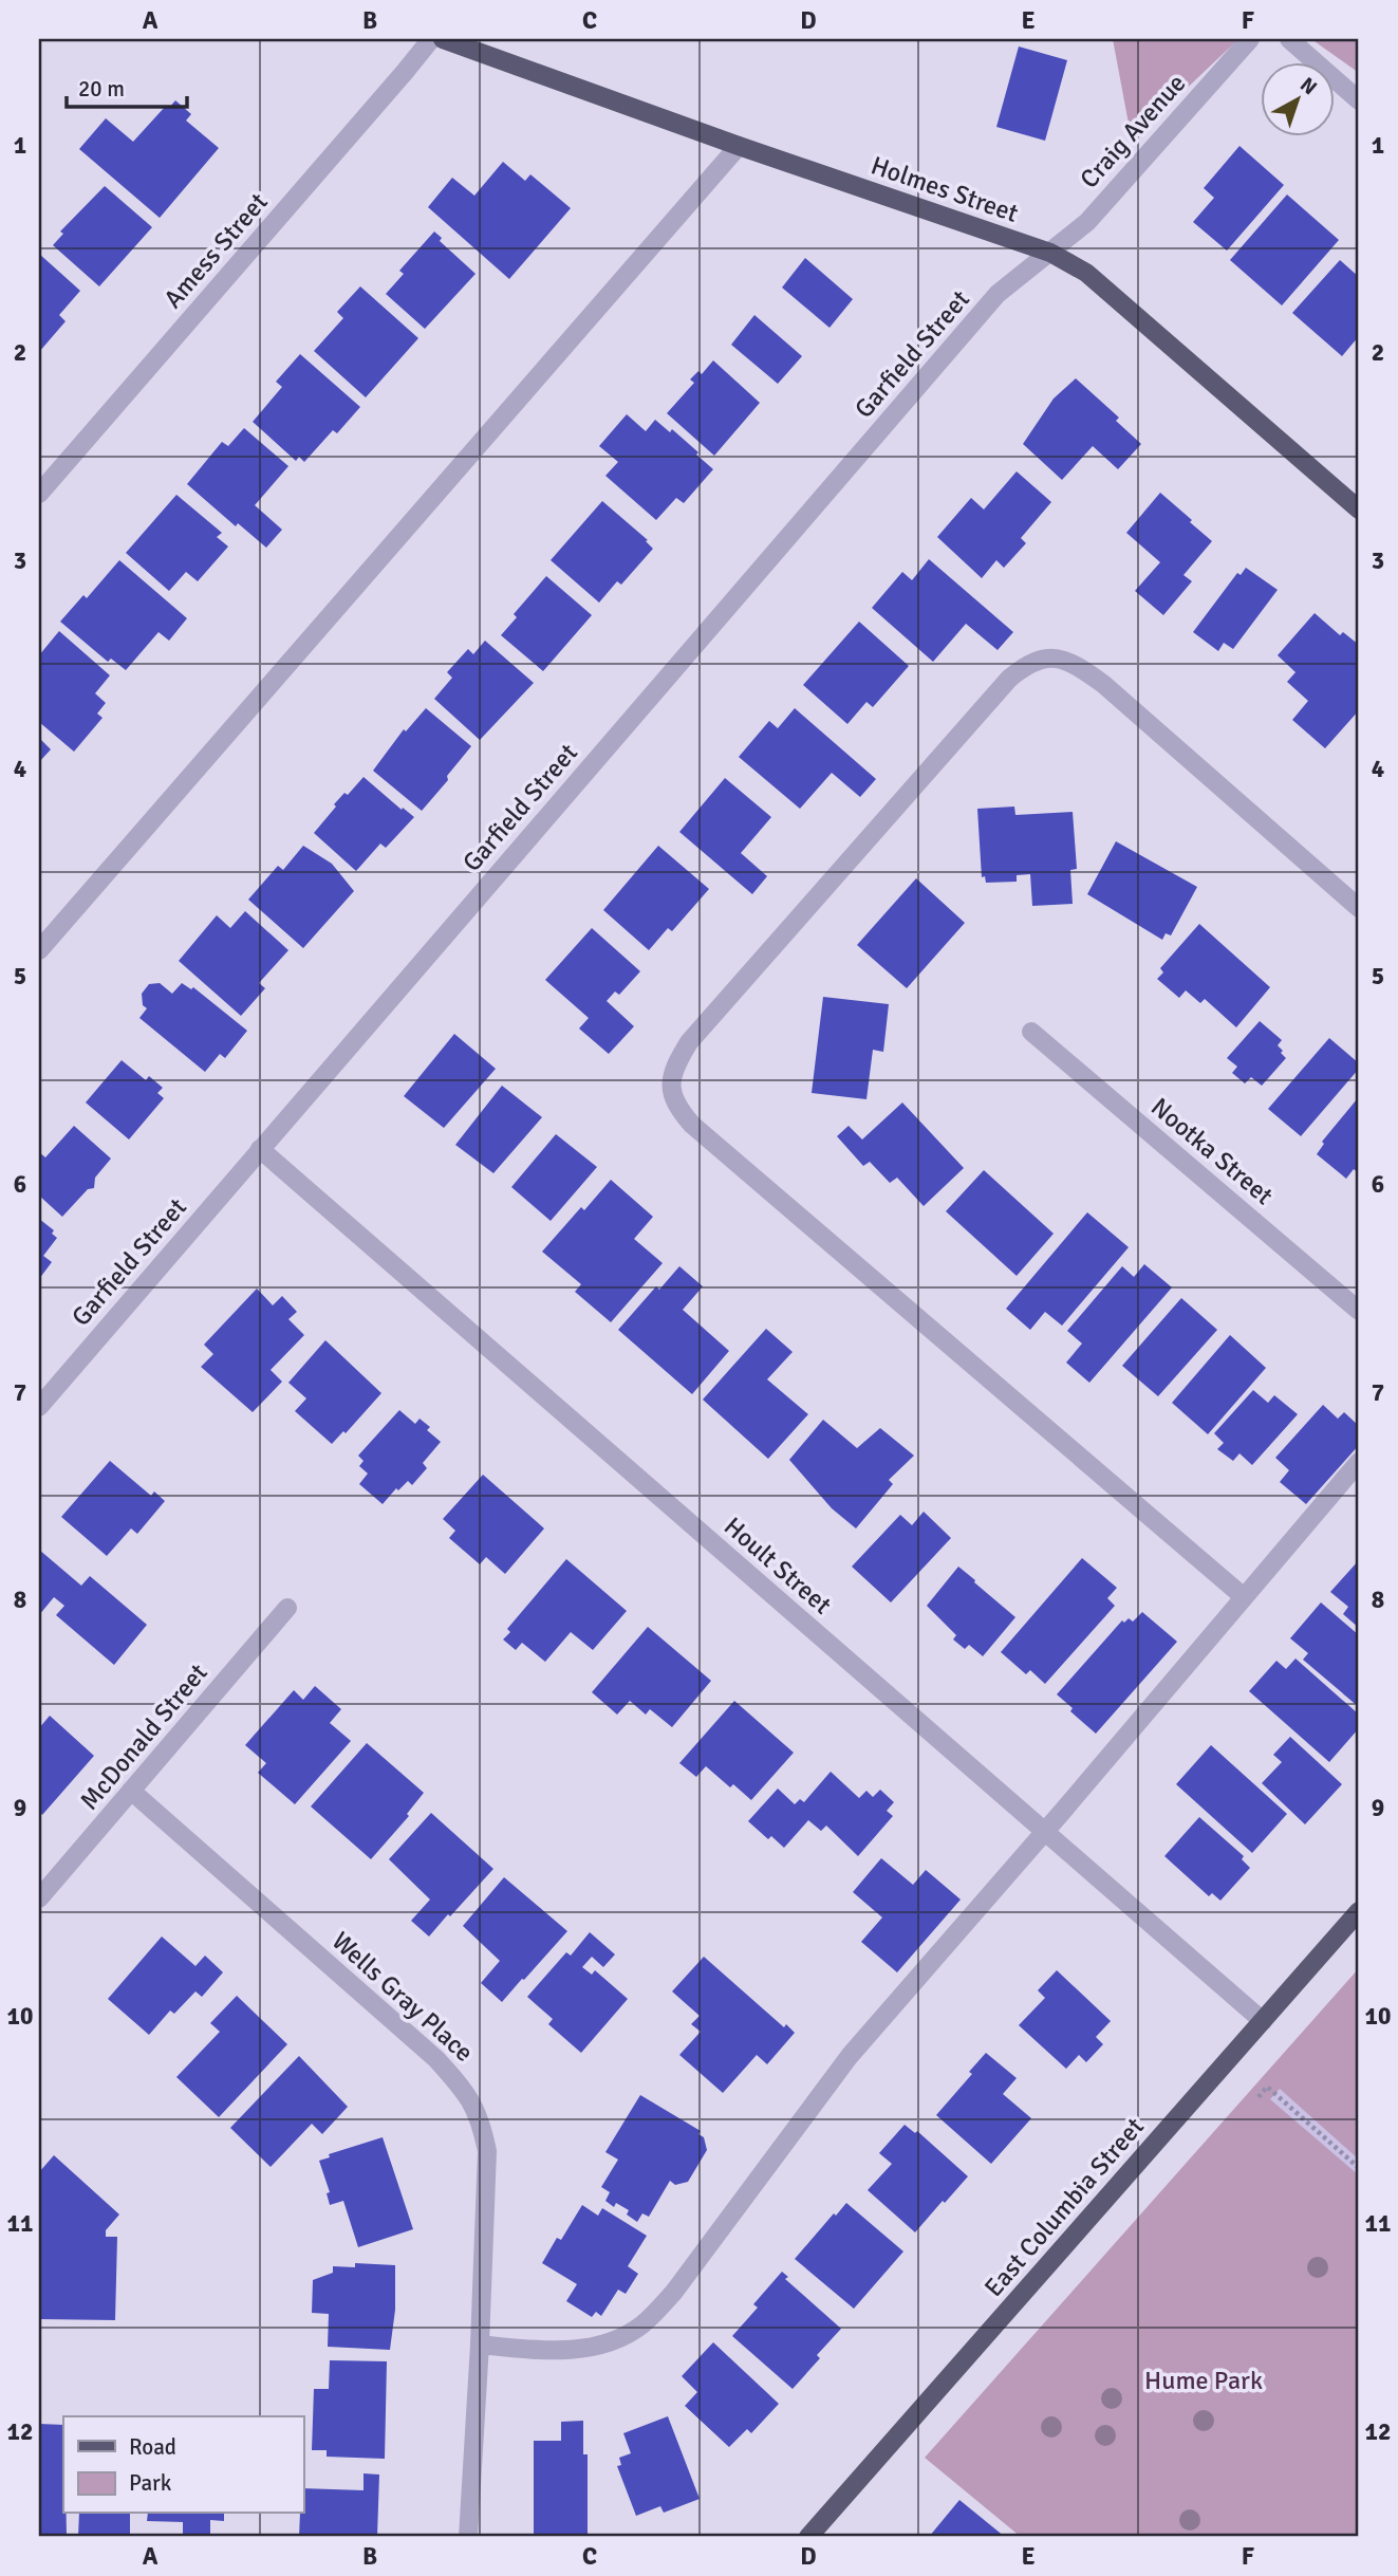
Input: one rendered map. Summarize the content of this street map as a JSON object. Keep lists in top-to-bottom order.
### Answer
{
  "streets": {
    "main road": ["Holmes Street", "East Columbia Street"],
    "street": [
      "Craig Avenue",
      "Amess Street",
      "Garfield Street",
      "Nootka Street",
      "Hoult Street",
      "McDonald Street",
      "Wells Gray Place"
    ]
  },
  "crossings": [
    ["Craig Avenue", "Holmes Street"],
    ["Craig Avenue", "Garfield Street"],
    ["Holmes Street", "Garfield Street"],
    ["Garfield Street", "Hoult Street"],
    ["Hoult Street", "East Columbia Street"],
    ["McDonald Street", "Wells Gray Place"]
  ],
  "parks": ["Hume Park"],
  "legend": ["Road", "Park"],
  "scale_bar": "20 m",
  "north": "top right",
  "grid": {
    "columns": [
      "A",
      "B",
      "C",
      "D",
      "E",
      "F"
    ],
    "rows": [
      "1",
      "2",
      "3",
      "4",
      "5",
      "6",
      "7",
      "8",
      "9",
      "10",
      "11",
      "12"
    ]
  }
}
